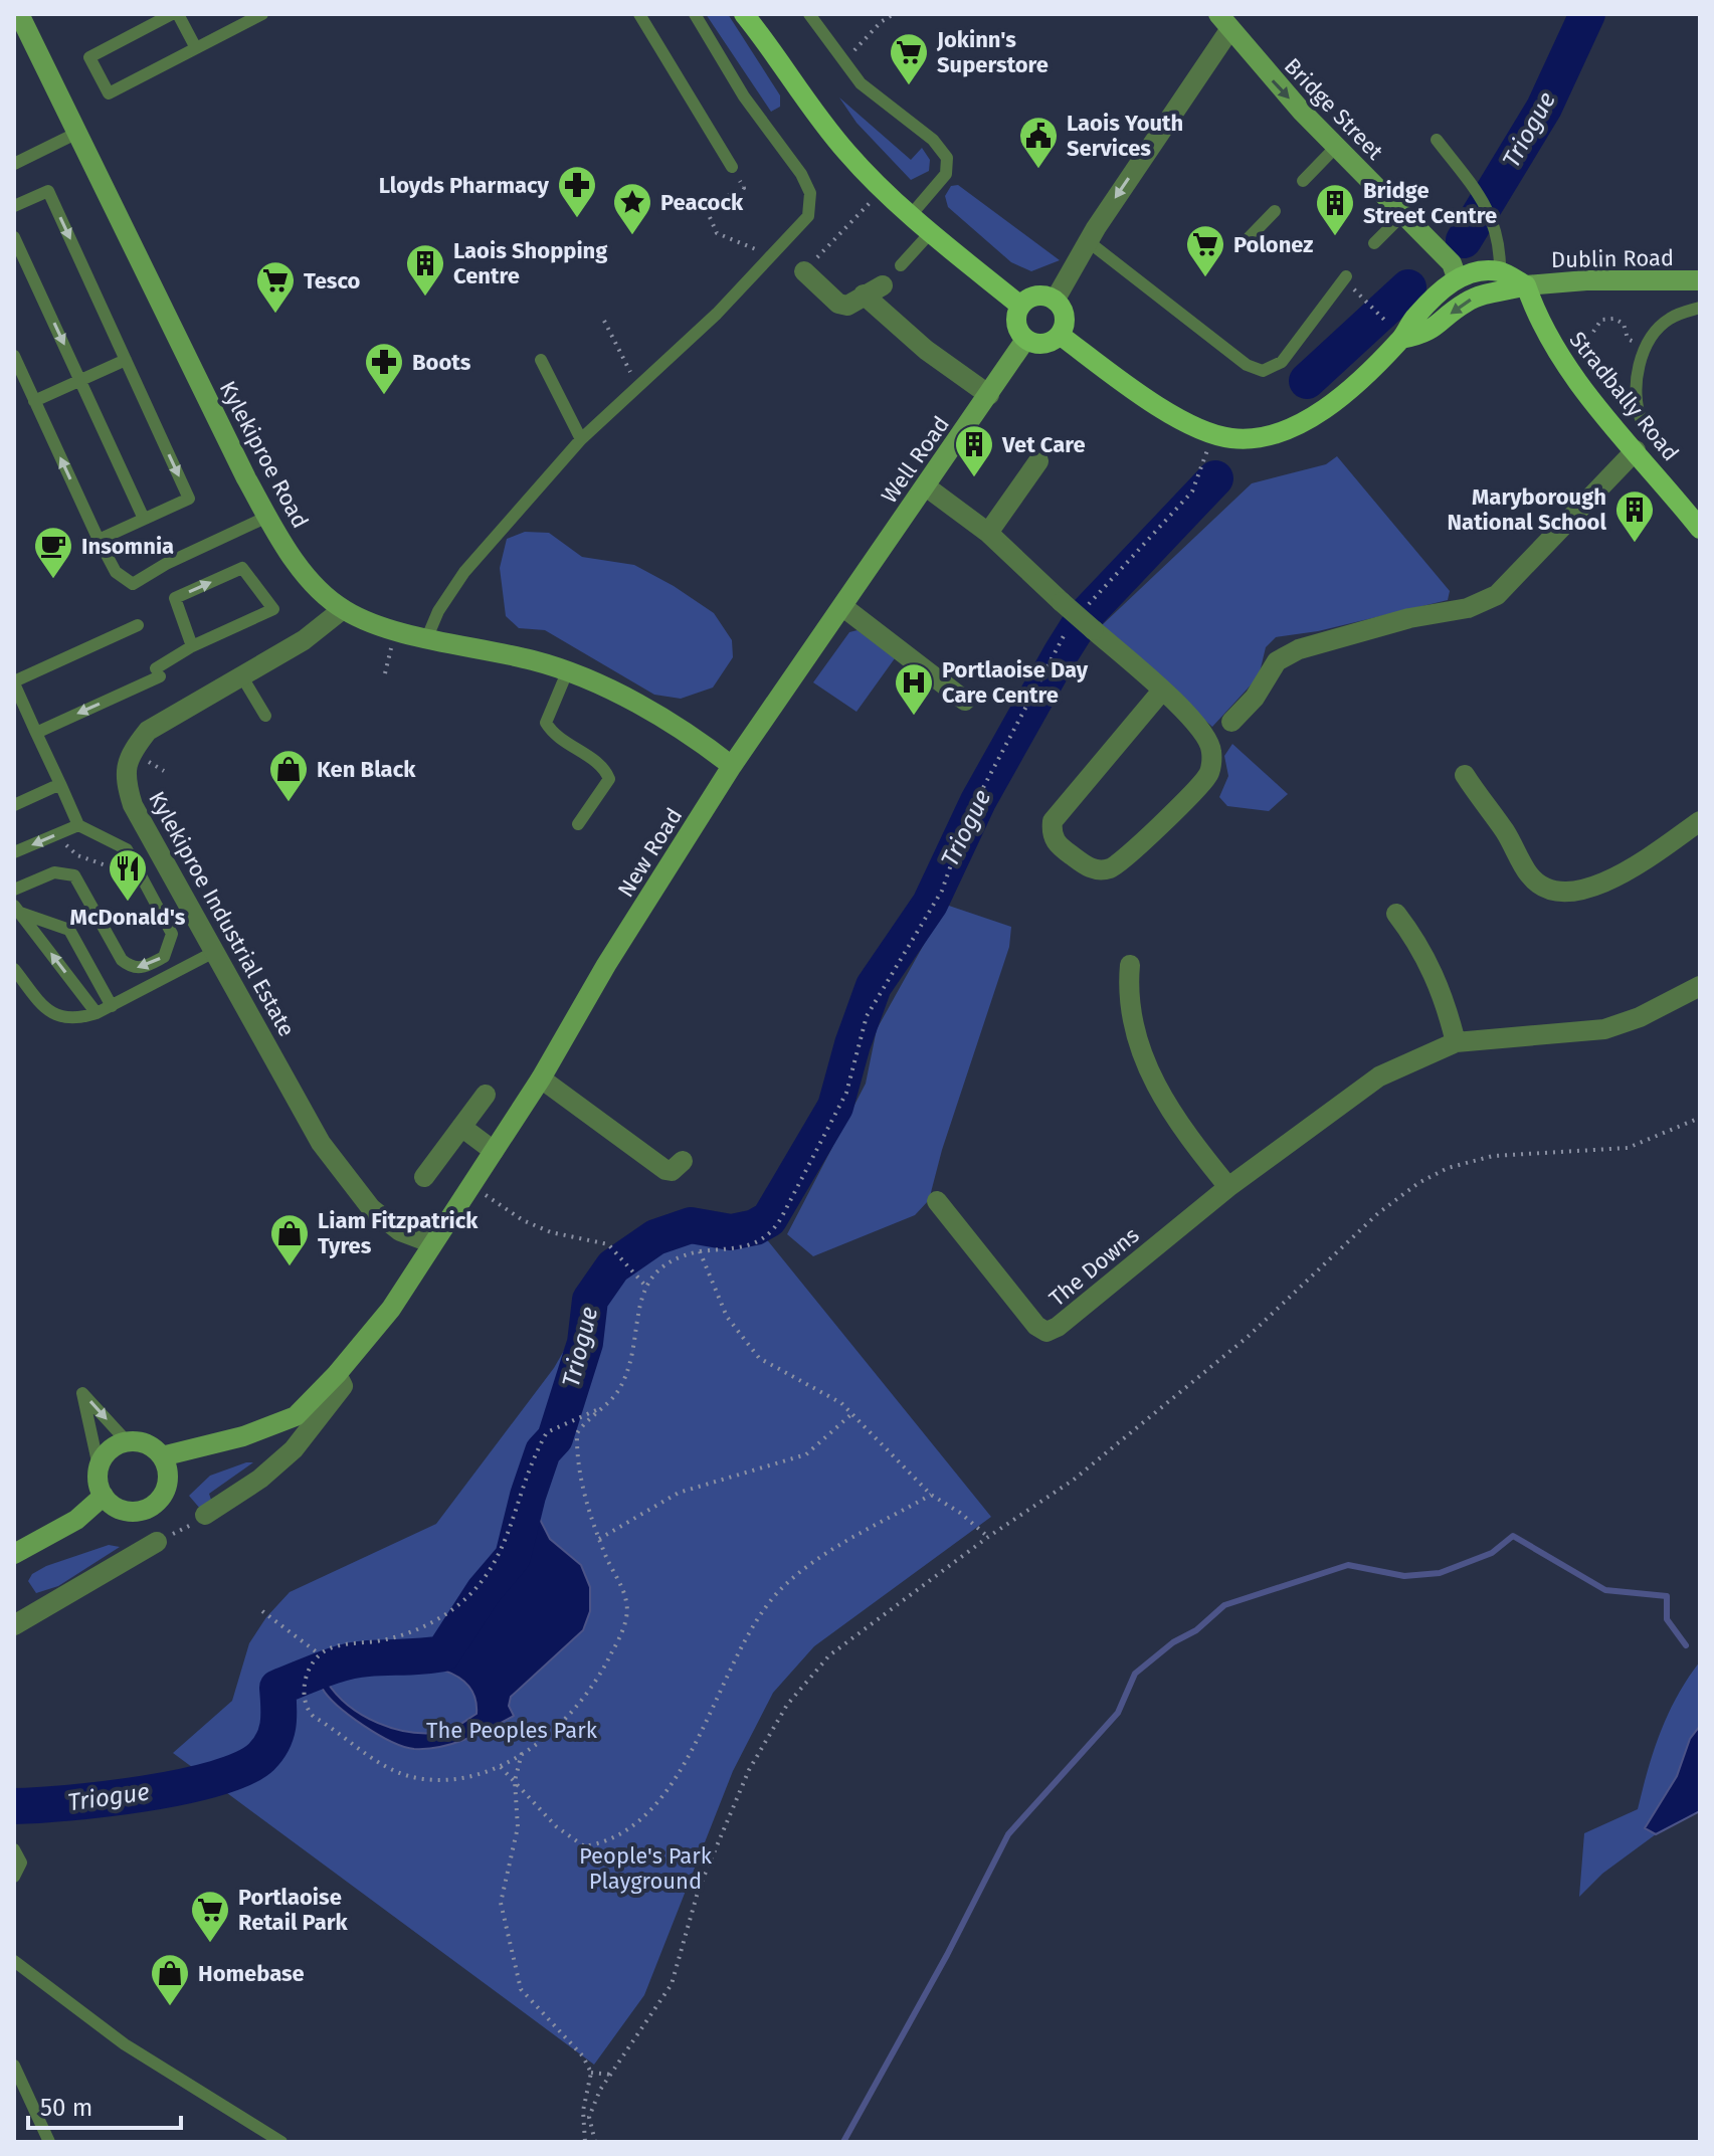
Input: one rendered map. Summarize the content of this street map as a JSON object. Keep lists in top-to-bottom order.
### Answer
{
  "streets": {
    "main road": [
      "Bridge Street",
      "Dublin Road",
      "Stradbally Road",
      "Kylekiproe Road",
      "Well Road",
      "New Road"
    ],
    "street": ["Kylekiproe Industrial Estate", "The Downs"]
  },
  "crossings": [
    ["Dublin Road", "Stradbally Road"],
    ["Kylekiproe Road", "New Road"],
    ["Kylekiproe Road", "Kylekiproe Industrial Estate"],
    ["Well Road", "New Road"],
    ["New Road", "Kylekiproe Industrial Estate"]
  ],
  "one_way": ["Bridge Street"],
  "water": ["Triogue"],
  "parks": ["The Peoples Park", "People's Park Playground"],
  "places": {
    "supermarket": [
      "Jokinn's Superstore",
      "Polonez",
      "Tesco",
      "Portlaoise Retail Park"
    ],
    "public building": ["Laois Youth Services"],
    "pharmacy": ["Lloyds Pharmacy", "Boots"],
    "place": ["Peacock"],
    "building": [
      "Bridge Street Centre",
      "Laois Shopping Centre",
      "Vet Care",
      "Maryborough National School"
    ],
    "cafe": ["Insomnia"],
    "hospital": ["Portlaoise Day Care Centre"],
    "shop": ["Ken Black", "Liam Fitzpatrick Tyres", "Homebase"],
    "restaurant": ["McDonald's"]
  },
  "scale_bar": "50 m"
}
